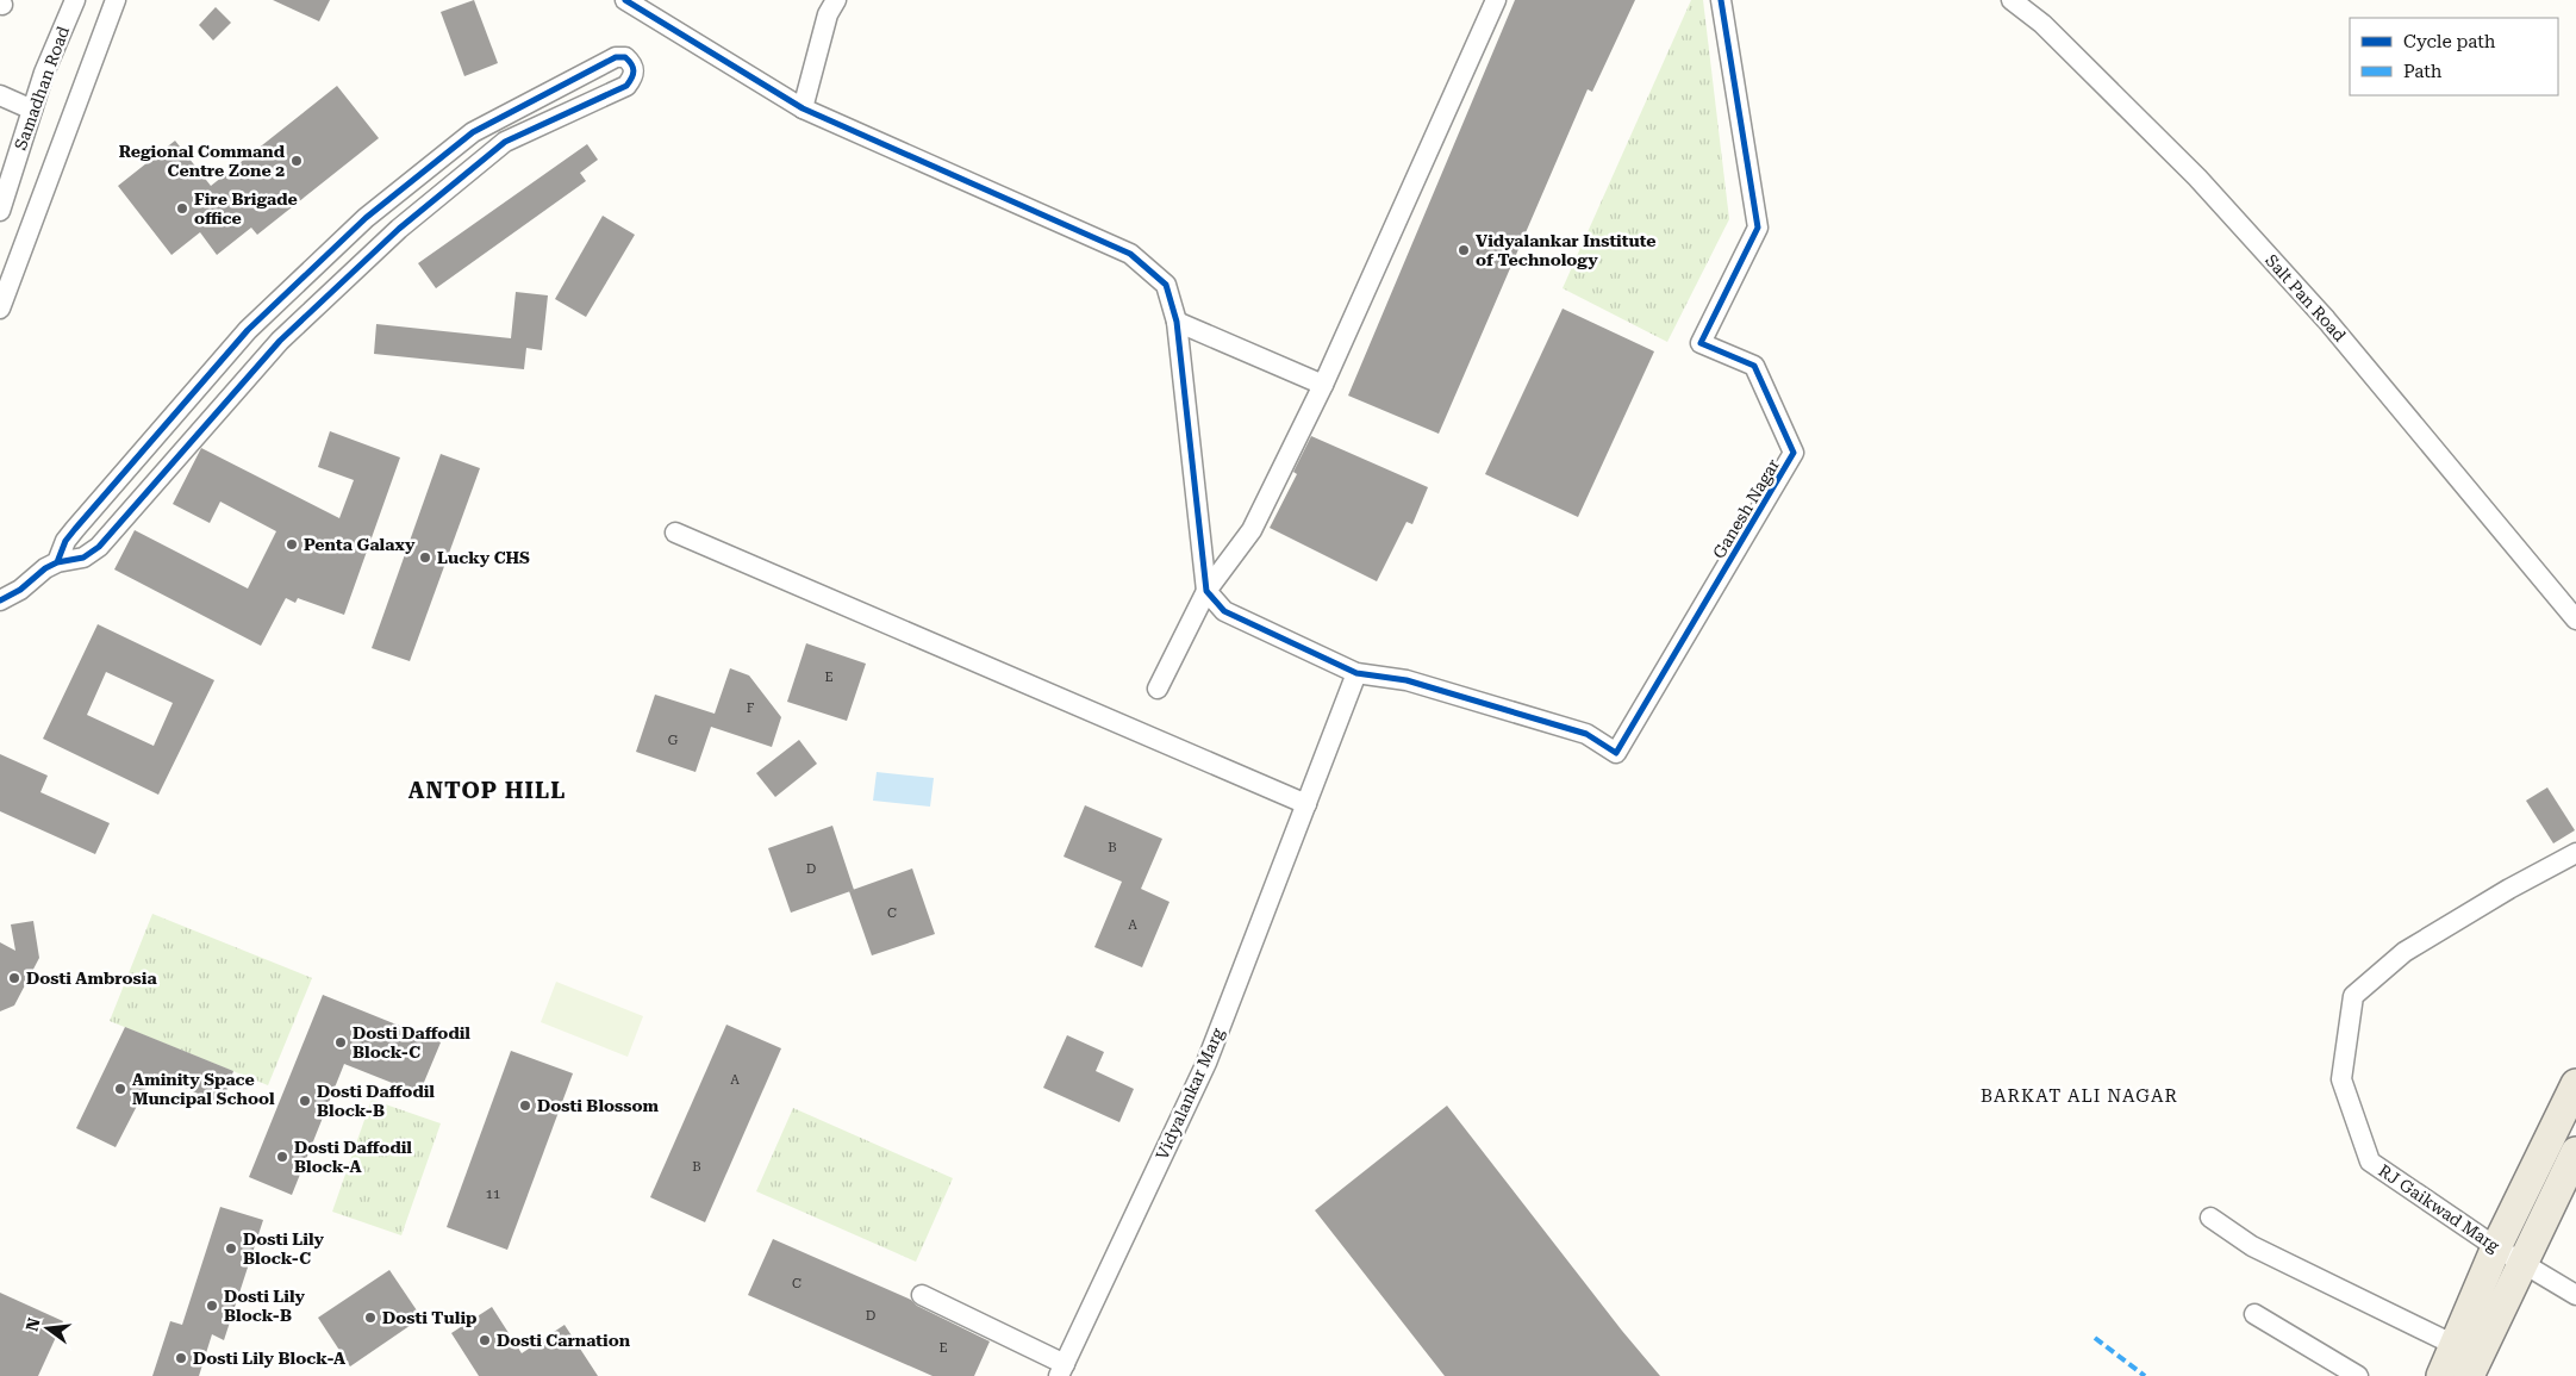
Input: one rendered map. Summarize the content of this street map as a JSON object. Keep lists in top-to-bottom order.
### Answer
{
  "streets": {
    "street": [
      "Samadhan Road",
      "Salt Pan Road",
      "Ganesh Nagar",
      "Vidyalankar Marg",
      "RJ Gaikwad Marg"
    ]
  },
  "crossings": [
    ["Ganesh Nagar", "Vidyalankar Marg"]
  ],
  "districts": ["ANTOP HILL", "BARKAT ALI NAGAR"],
  "places": [
    "Regional Command Centre Zone 2",
    "Fire Brigade office",
    "Vidyalankar Institute of Technology",
    "Penta Galaxy",
    "Lucky CHS",
    "Dosti Ambrosia",
    "Dosti Daffodil Block-C",
    "Aminity Space Muncipal School",
    "Dosti Daffodil Block-B",
    "Dosti Blossom",
    "Dosti Daffodil Block-A",
    "Dosti Lily Block-C",
    "Dosti Lily Block-B",
    "Dosti Tulip",
    "Dosti Carnation",
    "Dosti Lily Block-A"
  ],
  "house_numbers": [
    "E",
    "F",
    "G",
    "B",
    "D",
    "C",
    "A",
    "A",
    "B",
    "11",
    "C",
    "D",
    "E"
  ],
  "legend": ["Cycle path", "Path"],
  "north": "left"
}
